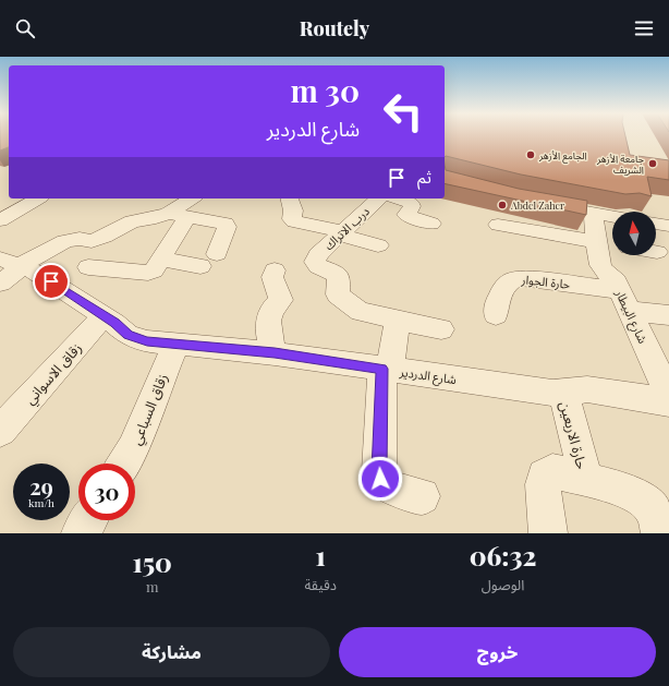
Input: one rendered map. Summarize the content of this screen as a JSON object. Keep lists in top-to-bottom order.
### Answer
{
  "streets": {
    "street": [
      "درب الاتراك",
      "حارة الجوار",
      "شارع البيطار",
      "زقاق الاسواني",
      "شارع الدردير",
      "زقاق السباعي",
      "حارة الاربعين"
    ]
  },
  "crossings": [
    ["حارة الجوار", "شارع البيطار"],
    ["زقاق الاسواني", "شارع الدردير"],
    ["شارع الدردير", "زقاق السباعي"],
    ["شارع الدردير", "حارة الاربعين"]
  ],
  "places": ["الجامع الأزهر", "جامعة الأزهر الشريف", "Abdel Zaher"],
  "north": "top",
  "page": {
    "header": "Routely",
    "turn": ["30 m", "شارع الدردير"],
    "then": "ثم",
    "speed": "29 km/h",
    "limit": "30",
    "eta": [
      "06:32",
      "الوصول",
      "1",
      "دقيقة",
      "150",
      "m"
    ],
    "buttons": ["خروج", "مشاركة"]
  }
}
